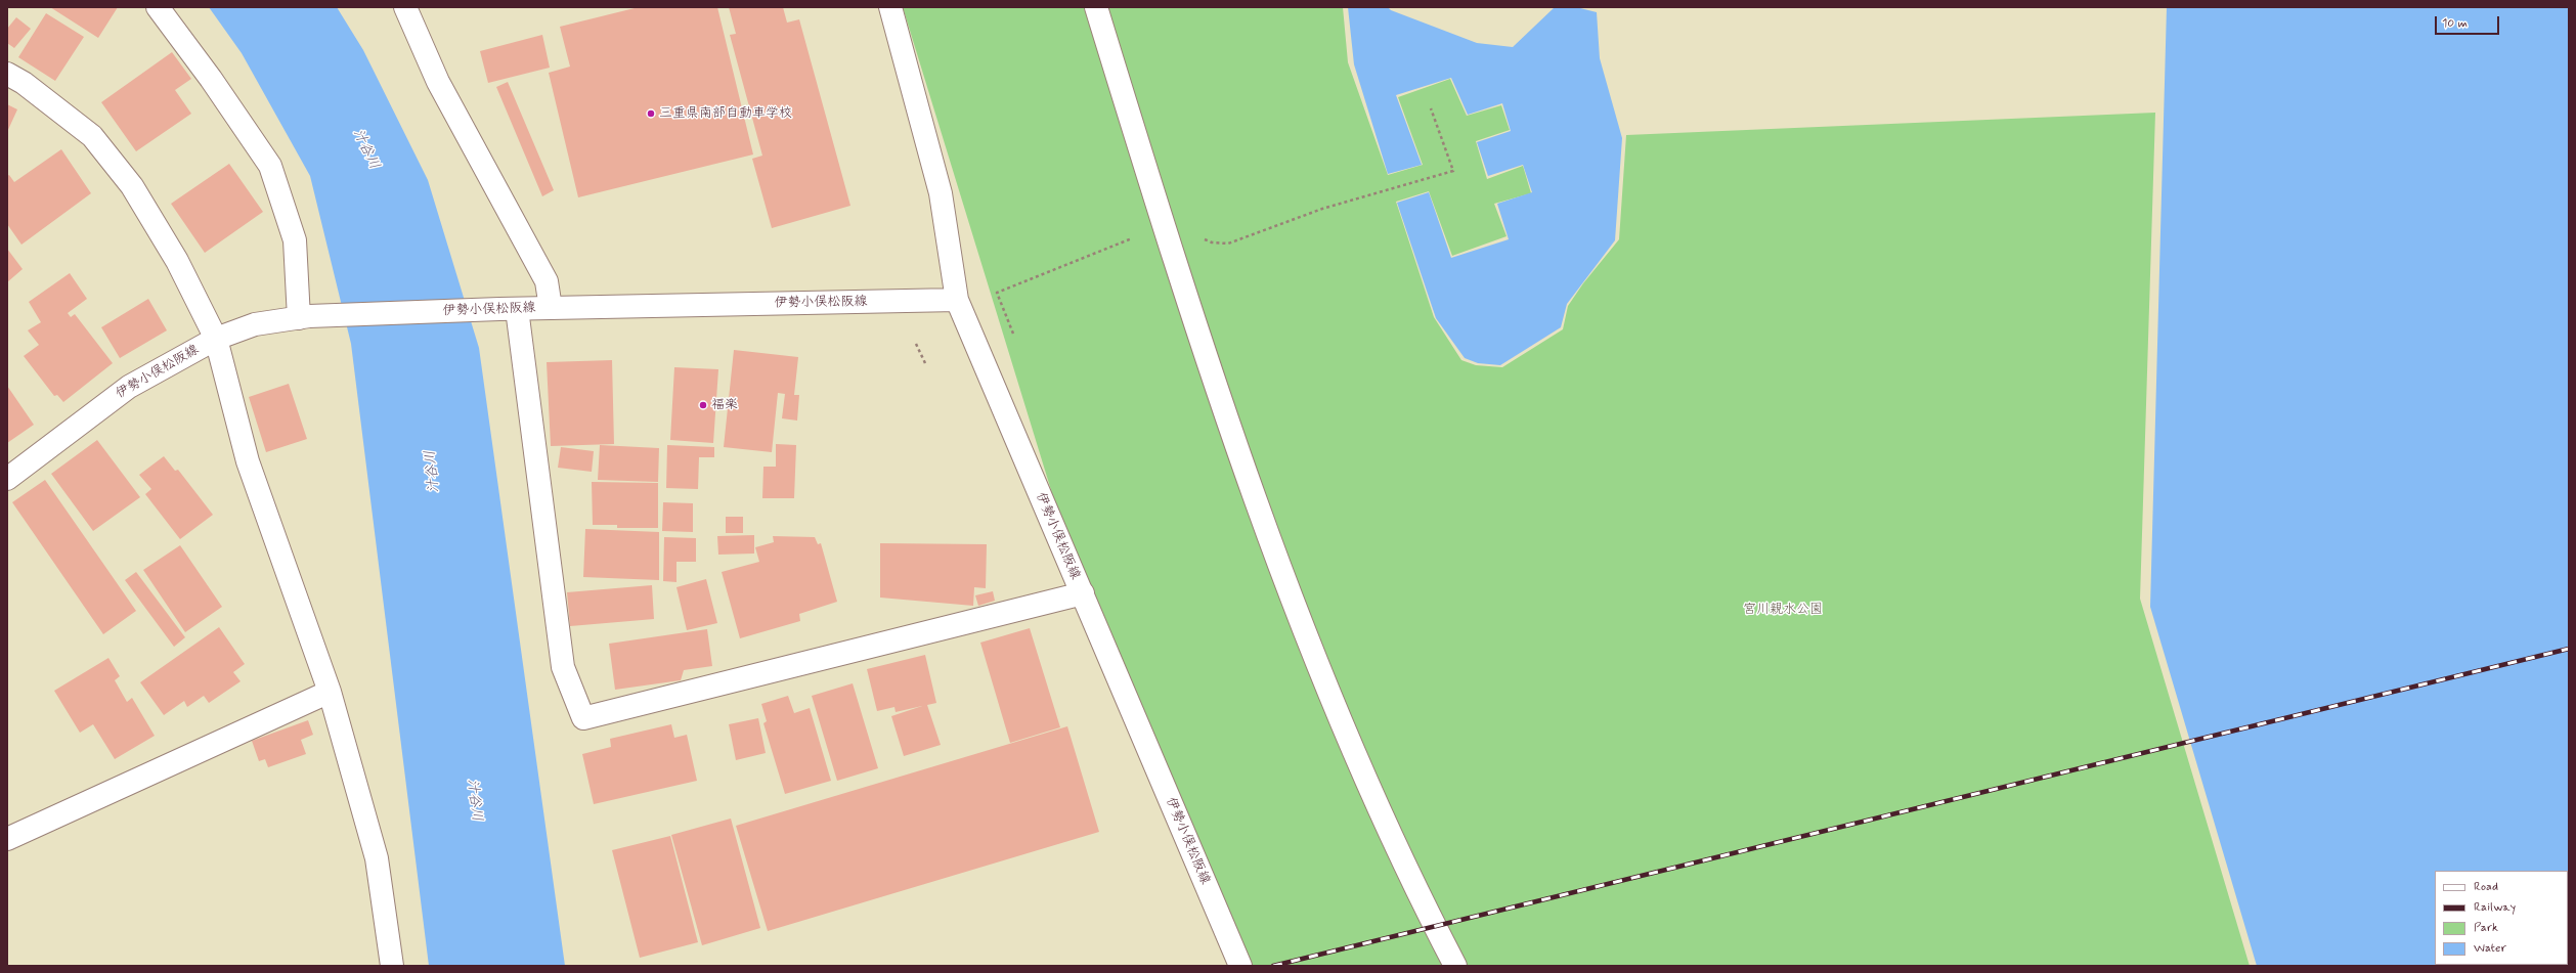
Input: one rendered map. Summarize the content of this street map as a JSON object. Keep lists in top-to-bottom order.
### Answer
{
  "streets": {
    "street": ["伊勢小俣松阪線"]
  },
  "water": ["汁谷川"],
  "parks": ["宮川親水公園"],
  "places": ["三重県南部自動車学校", "福楽"],
  "legend": [
    "Road",
    "Railway",
    "Park",
    "Water"
  ],
  "scale_bar": "10 m"
}
